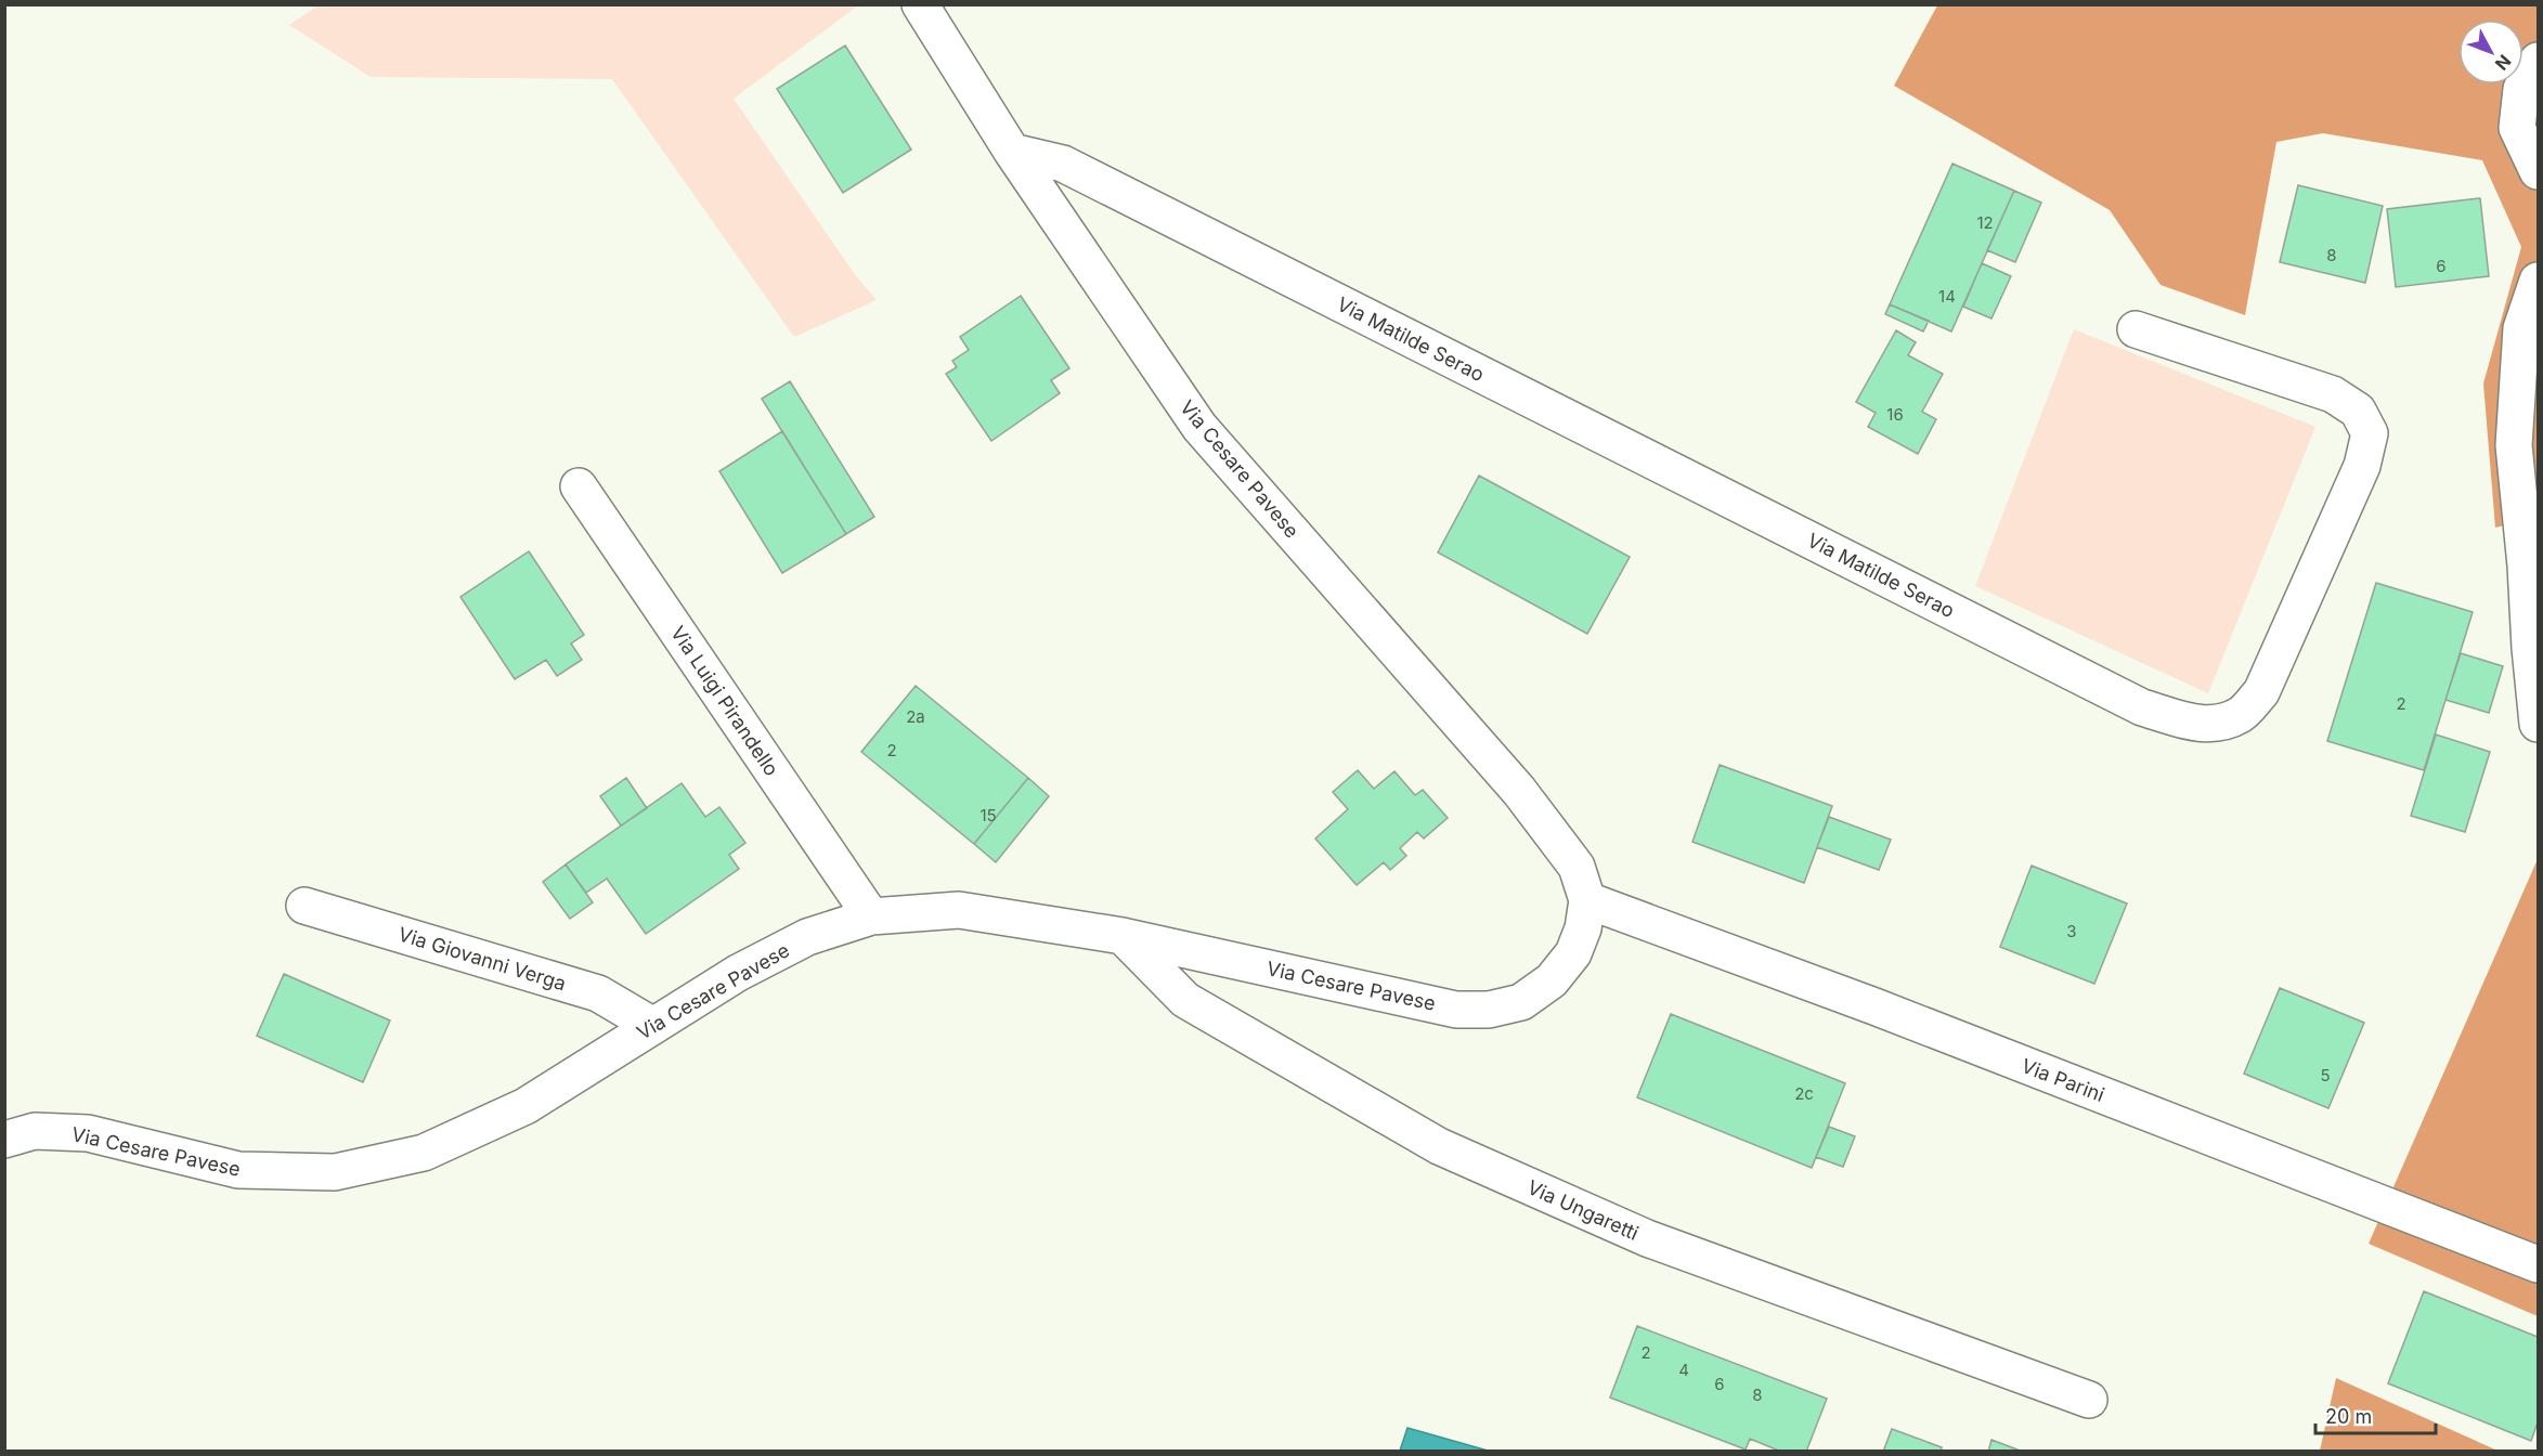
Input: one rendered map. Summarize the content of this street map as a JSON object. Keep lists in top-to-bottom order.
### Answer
{
  "streets": {
    "street": [
      "Via Matilde Serao",
      "Via Cesare Pavese",
      "Via Luigi Pirandello",
      "Via Giovanni Verga",
      "Via Parini",
      "Via Ungaretti"
    ]
  },
  "crossings": [
    ["Via Matilde Serao", "Via Cesare Pavese"],
    ["Via Cesare Pavese", "Via Luigi Pirandello"],
    ["Via Cesare Pavese", "Via Giovanni Verga"],
    ["Via Cesare Pavese", "Via Parini"],
    ["Via Cesare Pavese", "Via Ungaretti"]
  ],
  "house_numbers": [
    "12",
    "8",
    "6",
    "14",
    "16",
    "2",
    "2a",
    "2",
    "15",
    "3",
    "5",
    "2c",
    "2",
    "4",
    "6",
    "8"
  ],
  "scale_bar": "20 m",
  "north": "bottom right"
}
